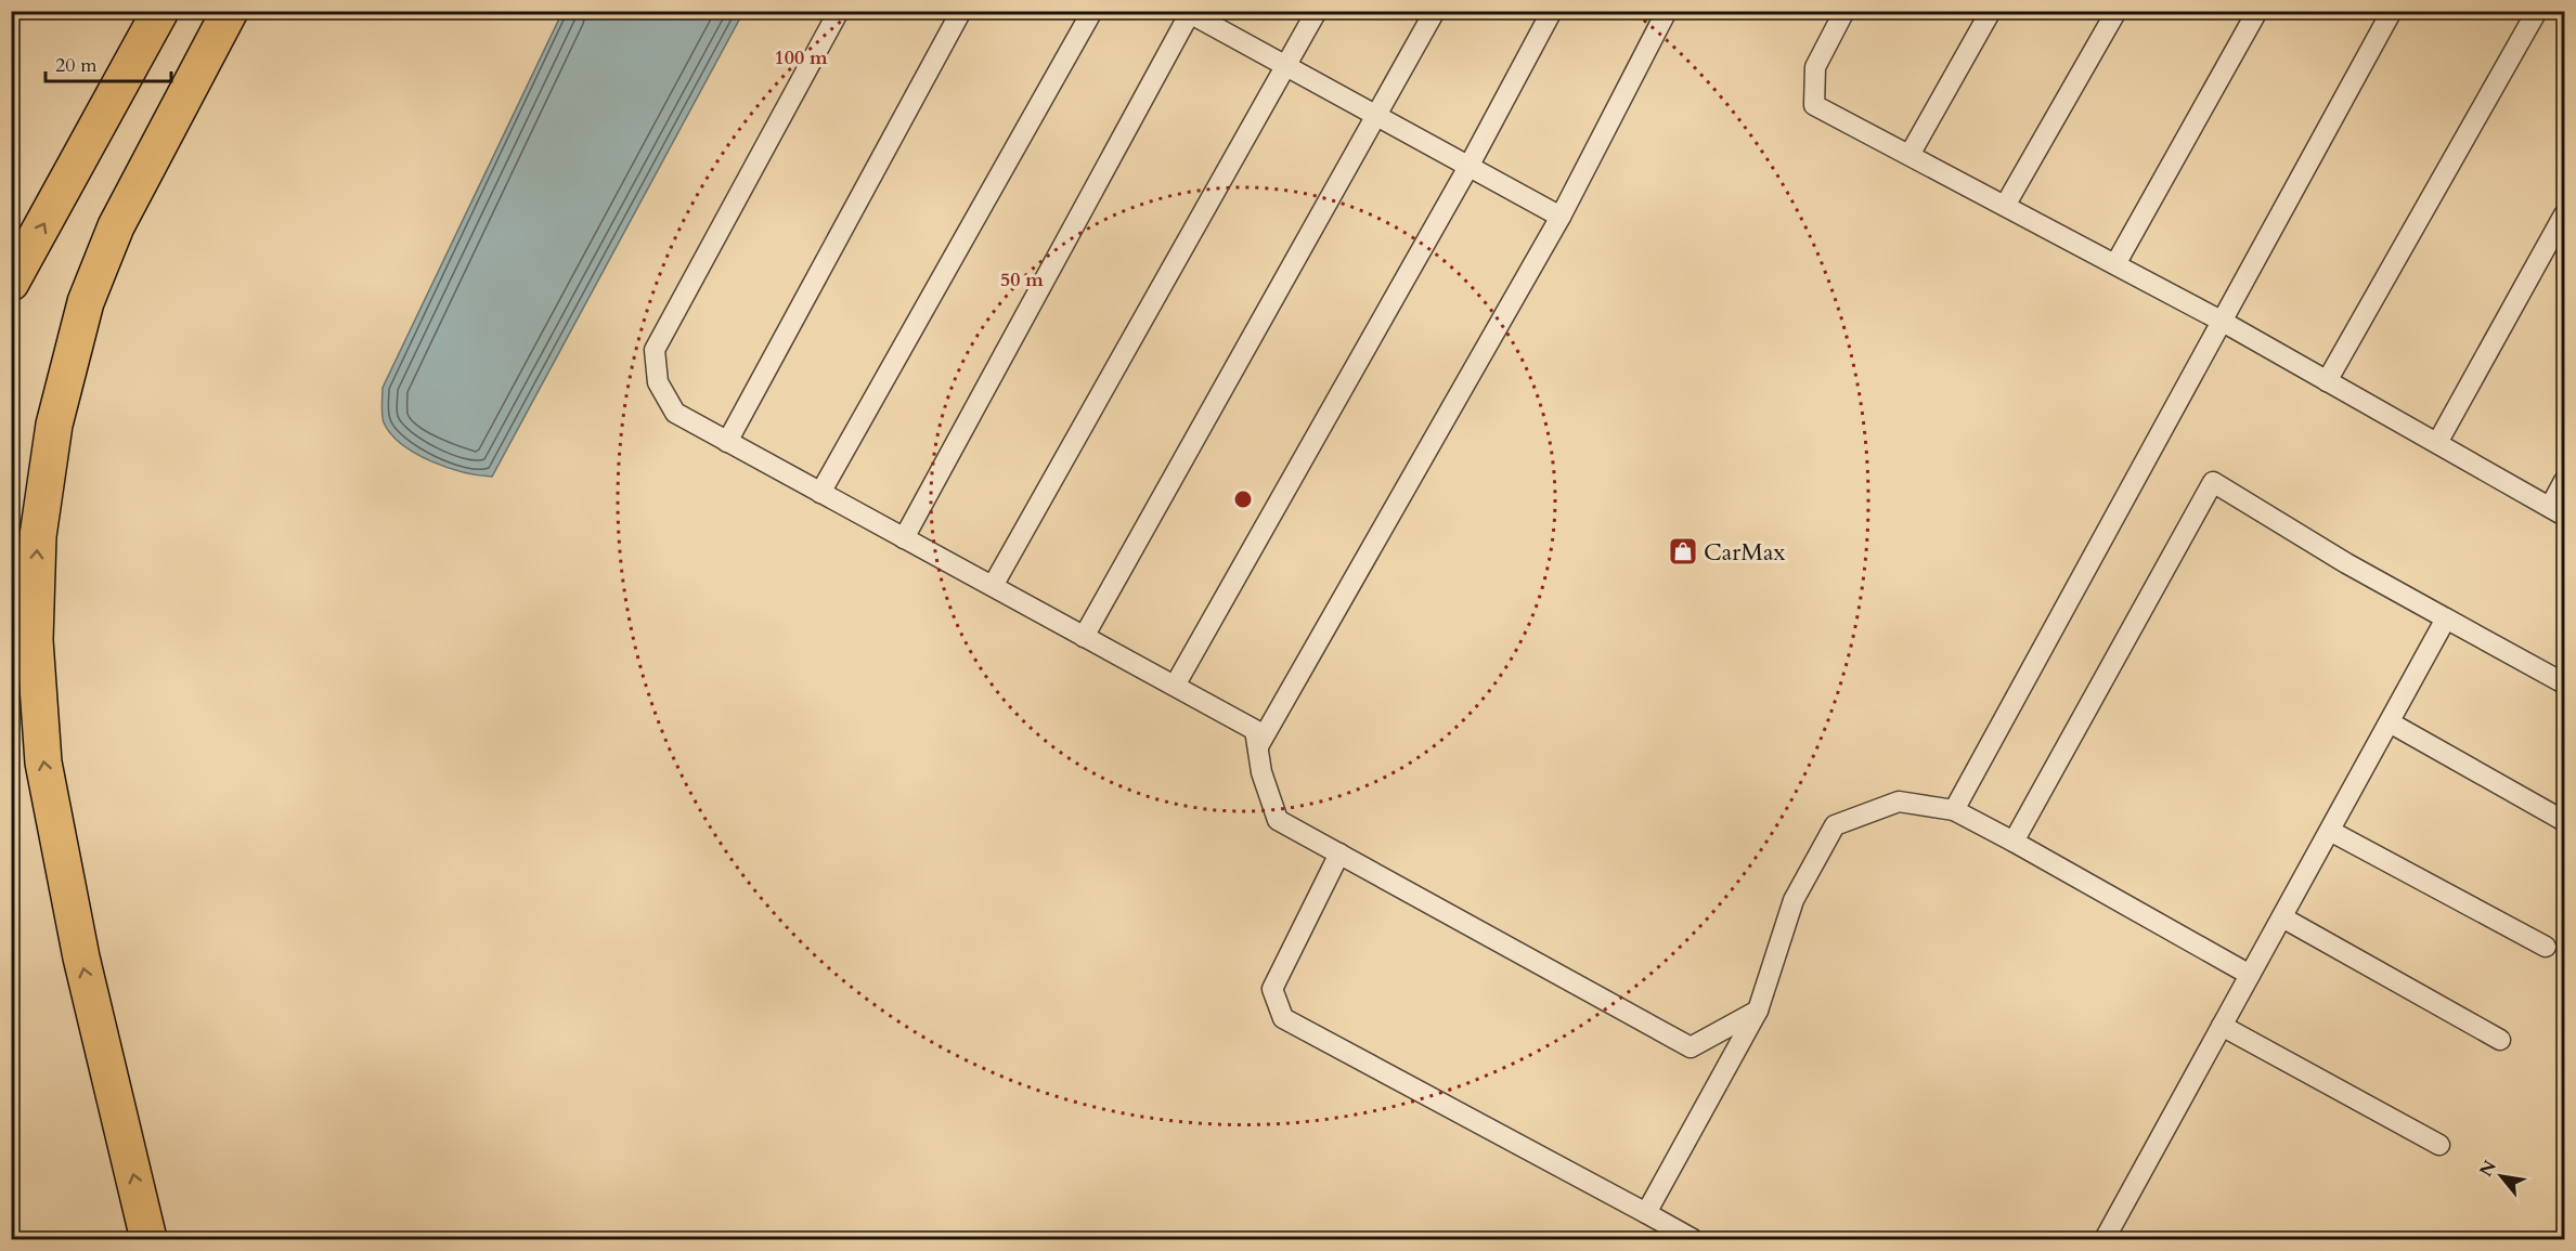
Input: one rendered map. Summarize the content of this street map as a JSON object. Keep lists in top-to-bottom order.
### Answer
{
  "places": {
    "shop": ["CarMax"]
  },
  "scale_bar": "20 m",
  "north": "top left",
  "rings": ["100 m", "50 m"]
}
